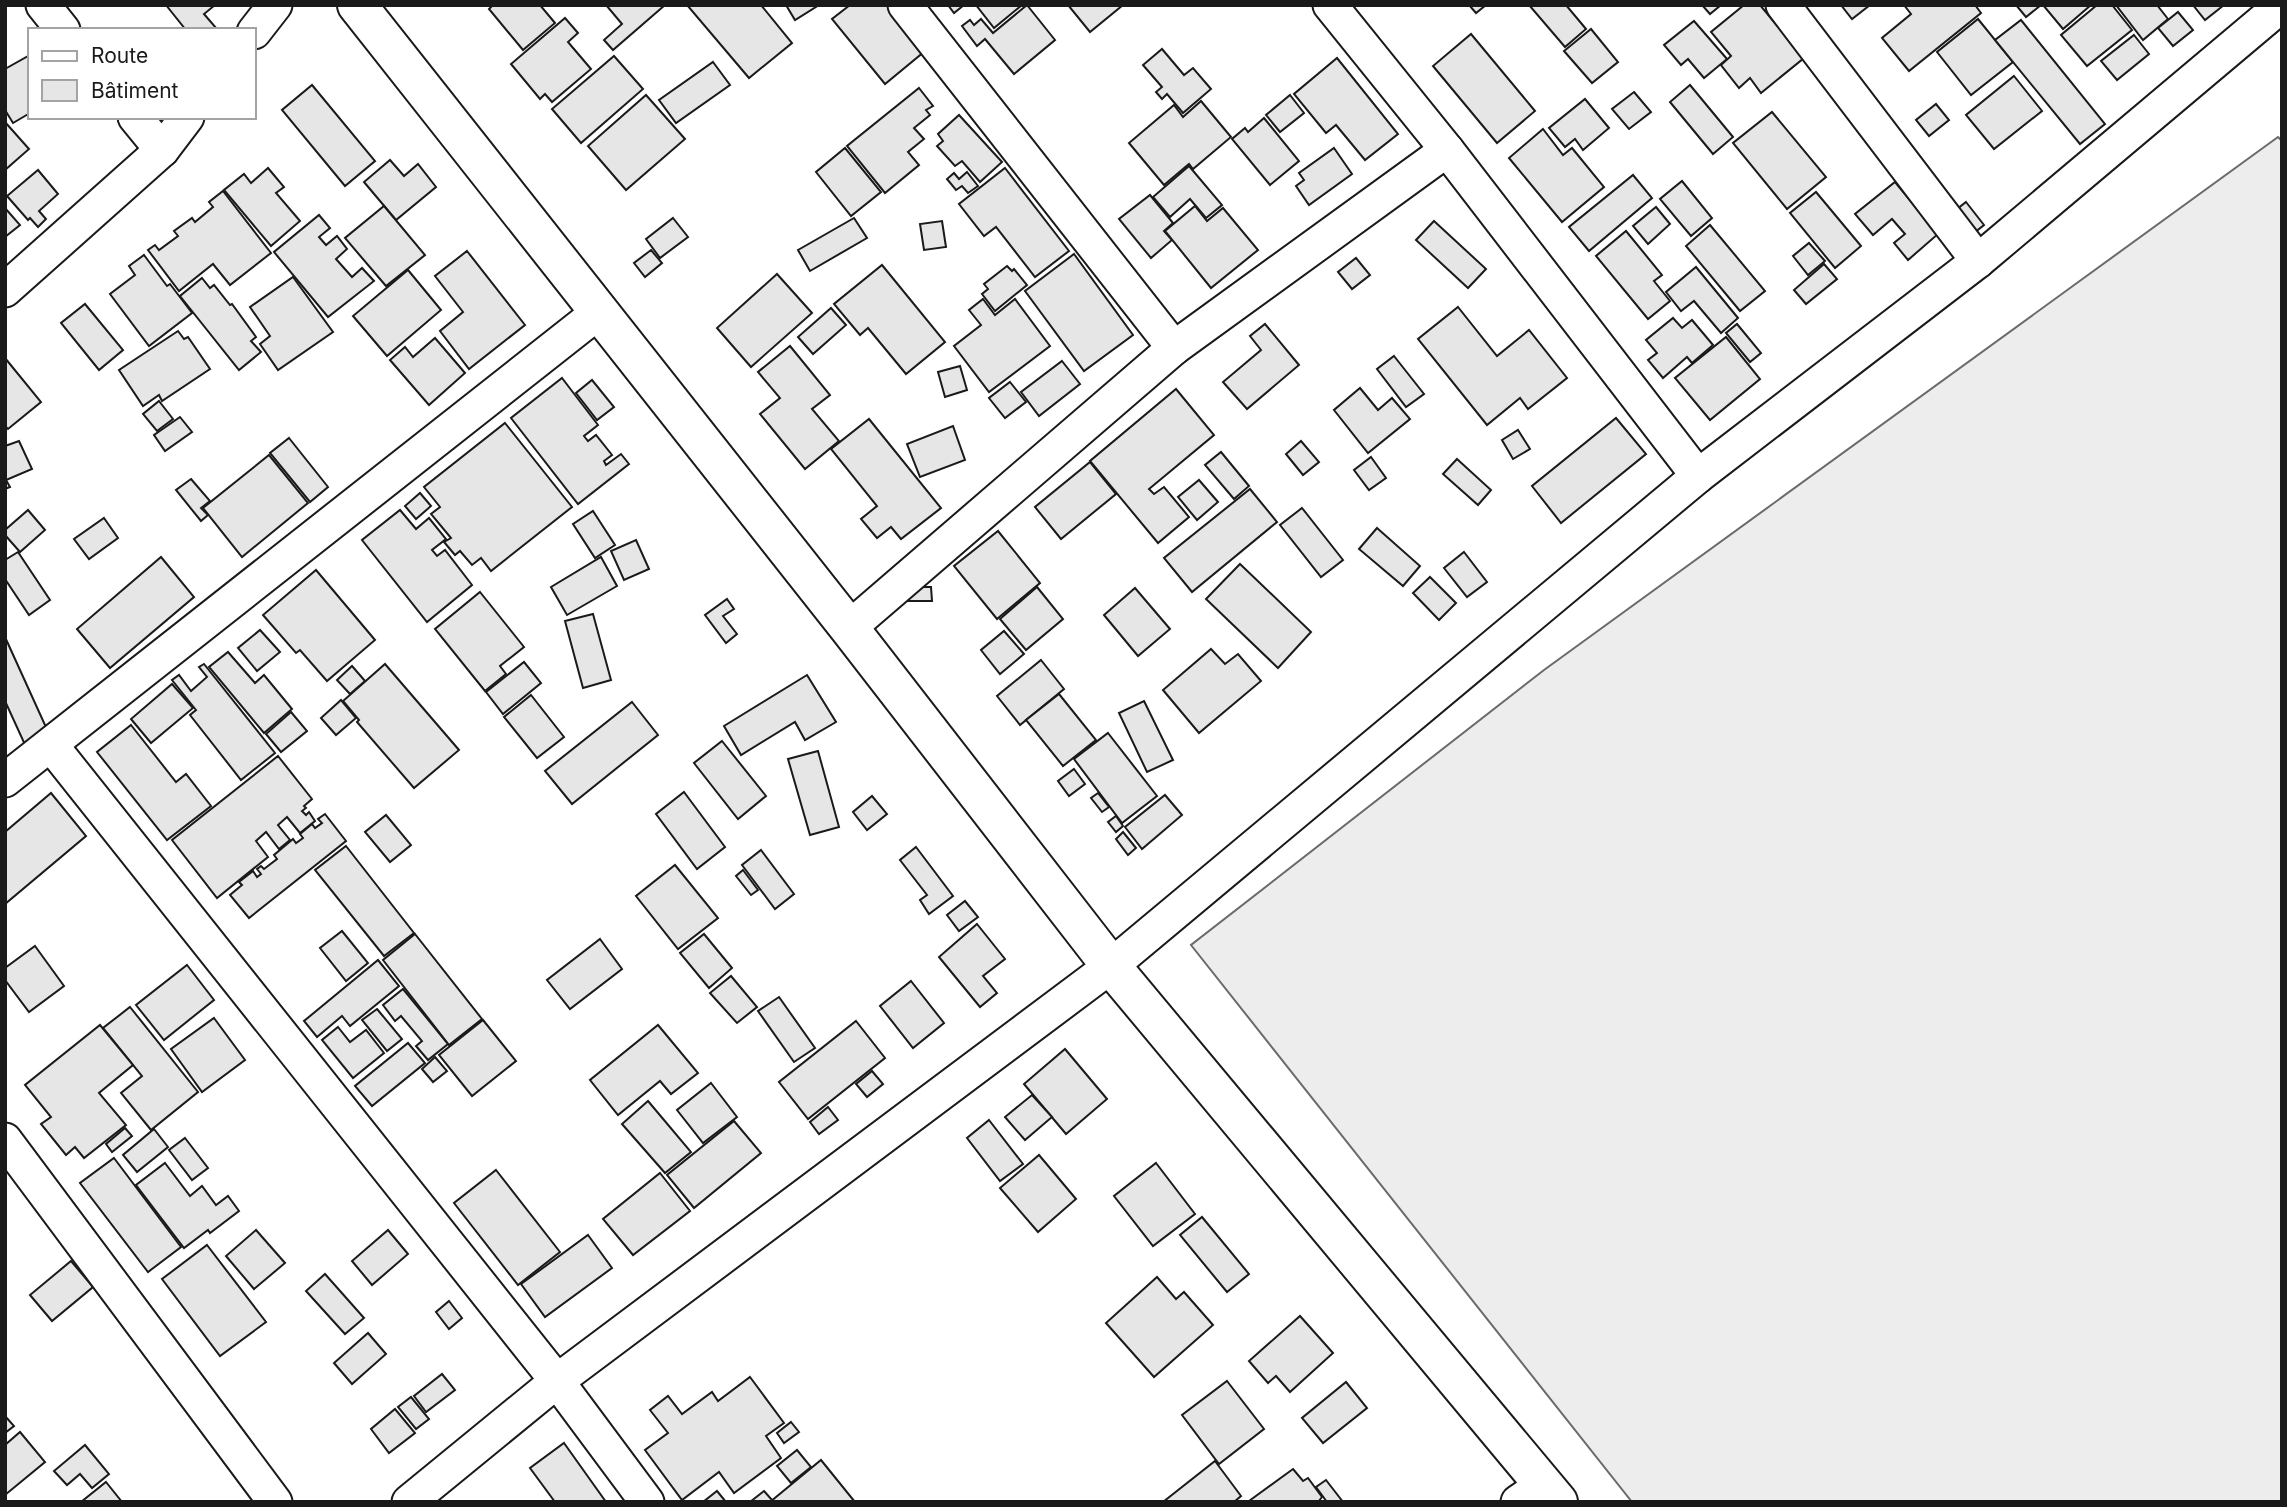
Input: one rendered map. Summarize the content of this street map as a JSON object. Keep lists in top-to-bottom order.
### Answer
{
  "legend": ["Route", "Bâtiment"]
}
